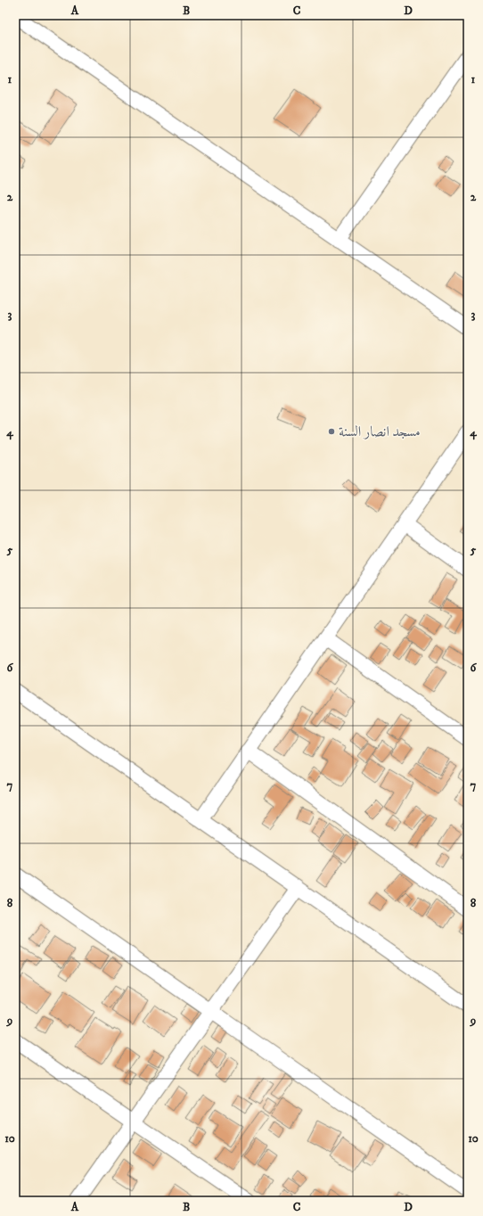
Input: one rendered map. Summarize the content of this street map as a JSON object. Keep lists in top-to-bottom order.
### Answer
{
  "places": ["مسجد انصار السنة"],
  "grid": {
    "columns": [
      "A",
      "B",
      "C",
      "D"
    ],
    "rows": [
      "1",
      "2",
      "3",
      "4",
      "5",
      "6",
      "7",
      "8",
      "9",
      "10"
    ]
  }
}
